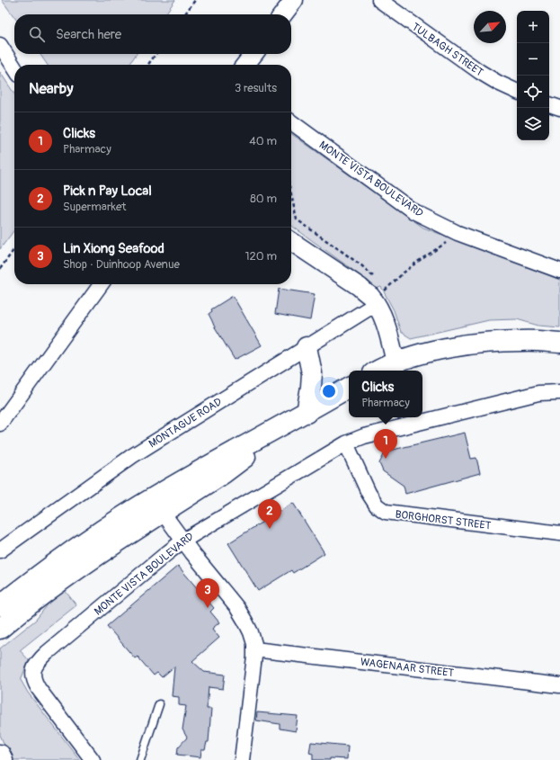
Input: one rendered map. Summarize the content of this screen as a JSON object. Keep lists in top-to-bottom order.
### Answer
{
  "streets": {
    "street": [
      "TULBAGH STREET",
      "MONTE VISTA BOULEVARD",
      "MONTAGUE ROAD",
      "BORGHORST STREET",
      "WAGENAAR STREET"
    ]
  },
  "crossings": [
    ["MONTE VISTA BOULEVARD", "BORGHORST STREET"]
  ],
  "north": "top right",
  "page": {
    "map_buttons": ["+", "−"],
    "search": "Search here",
    "heading": ["Nearby", "3 results"],
    "list": [
      {
        "mark": "1",
        "name": "Clicks",
        "note": "Pharmacy",
        "value": "40 m"
      },
      {
        "mark": "2",
        "name": "Pick n Pay Local",
        "note": "Supermarket",
        "value": "80 m"
      },
      {
        "mark": "3",
        "name": "Lin Xiong Seafood",
        "note": "Shop · Duinhoop Avenue",
        "value": "120 m"
      }
    ],
    "popup": ["Clicks", "Pharmacy"],
    "pins": ["1", "2", "3"]
  }
}
